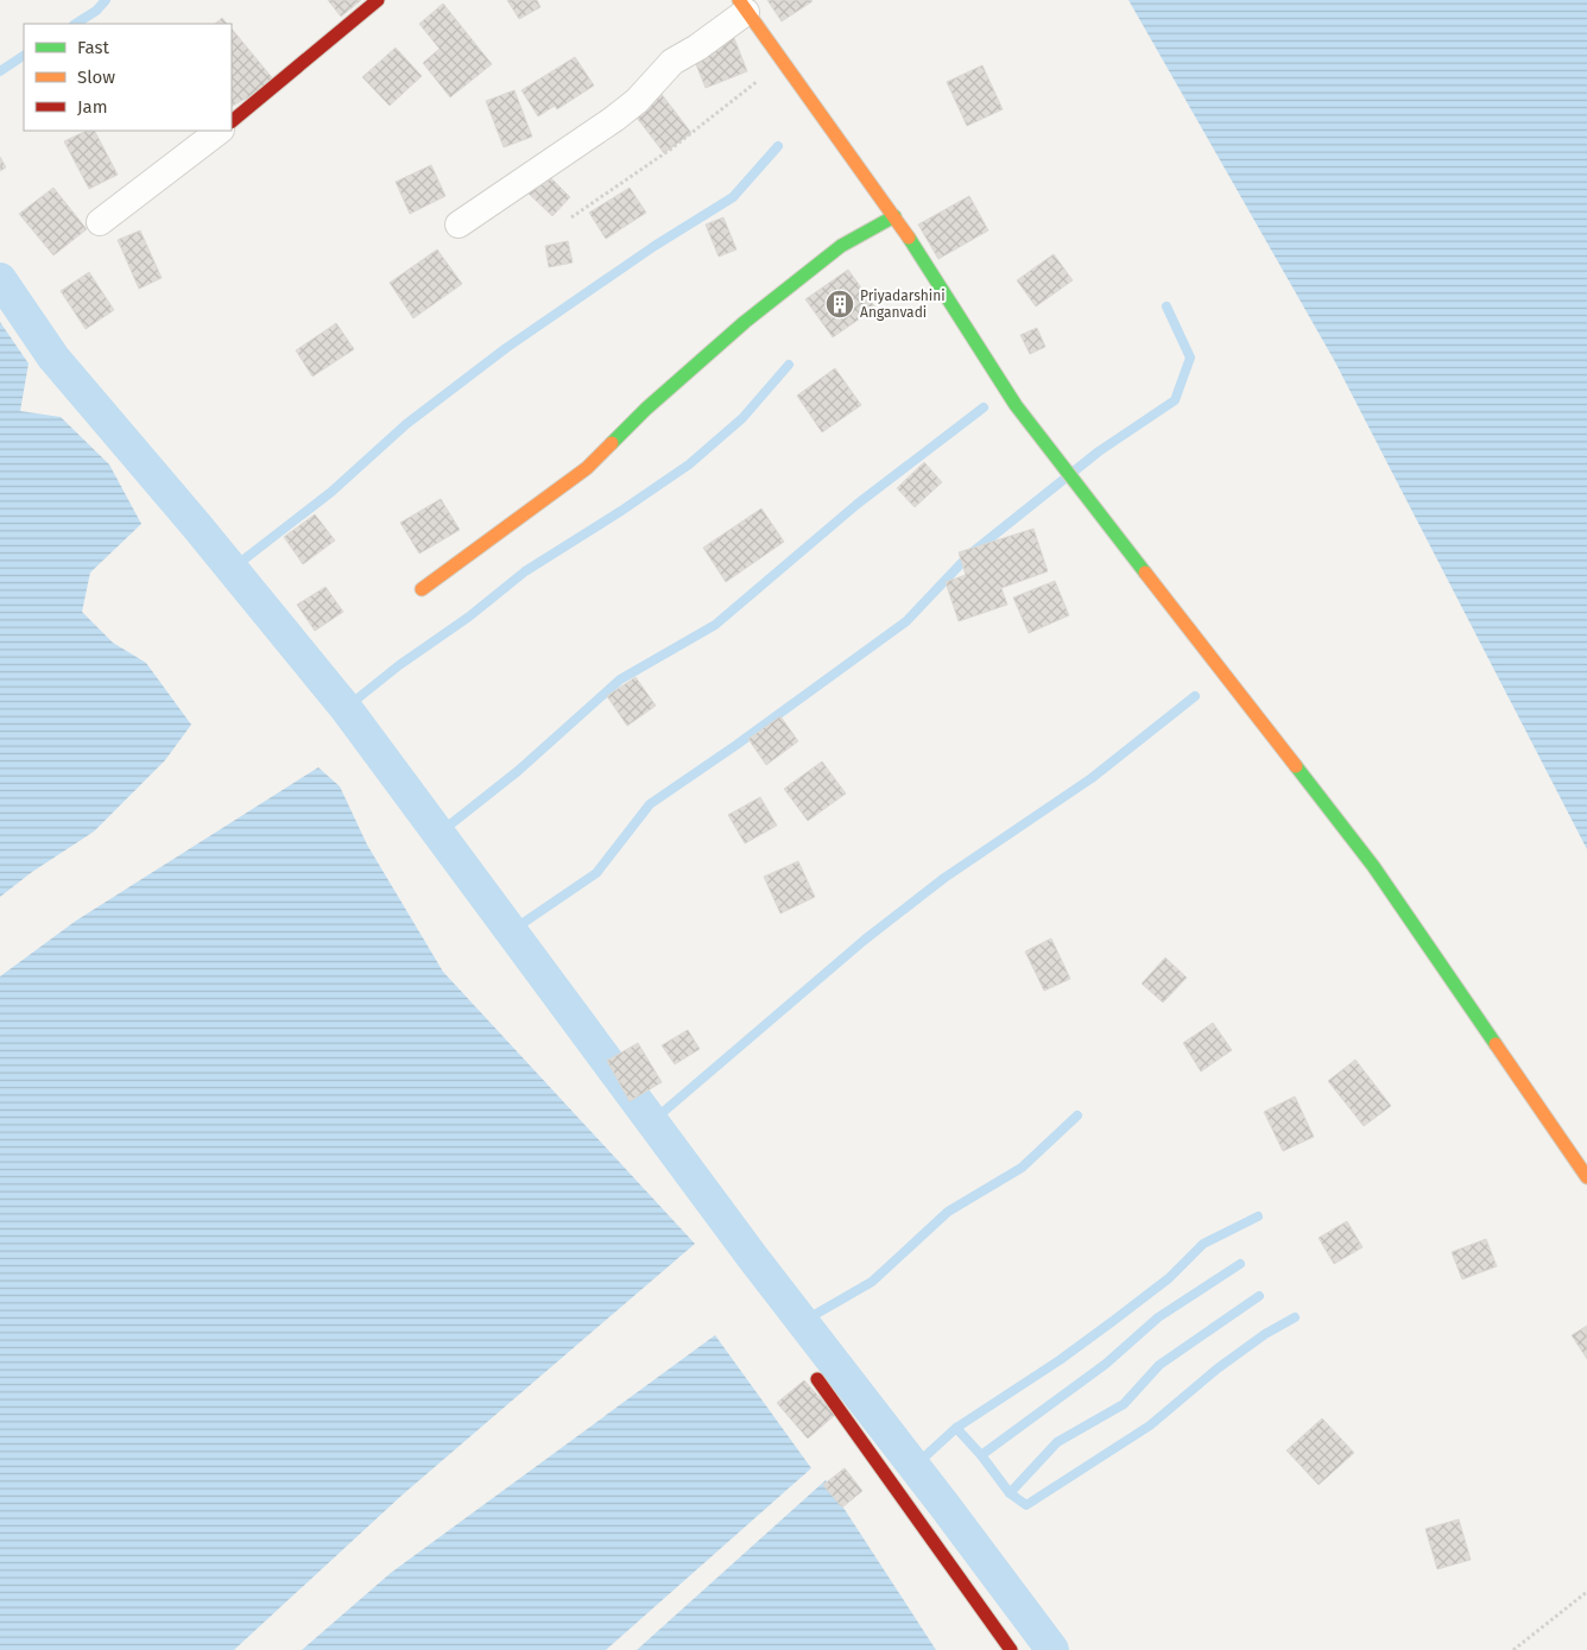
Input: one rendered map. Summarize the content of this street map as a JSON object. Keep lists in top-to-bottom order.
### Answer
{
  "places": {
    "building": ["Priyadarshini Anganvadi"]
  },
  "legend": ["Fast", "Slow", "Jam"]
}
